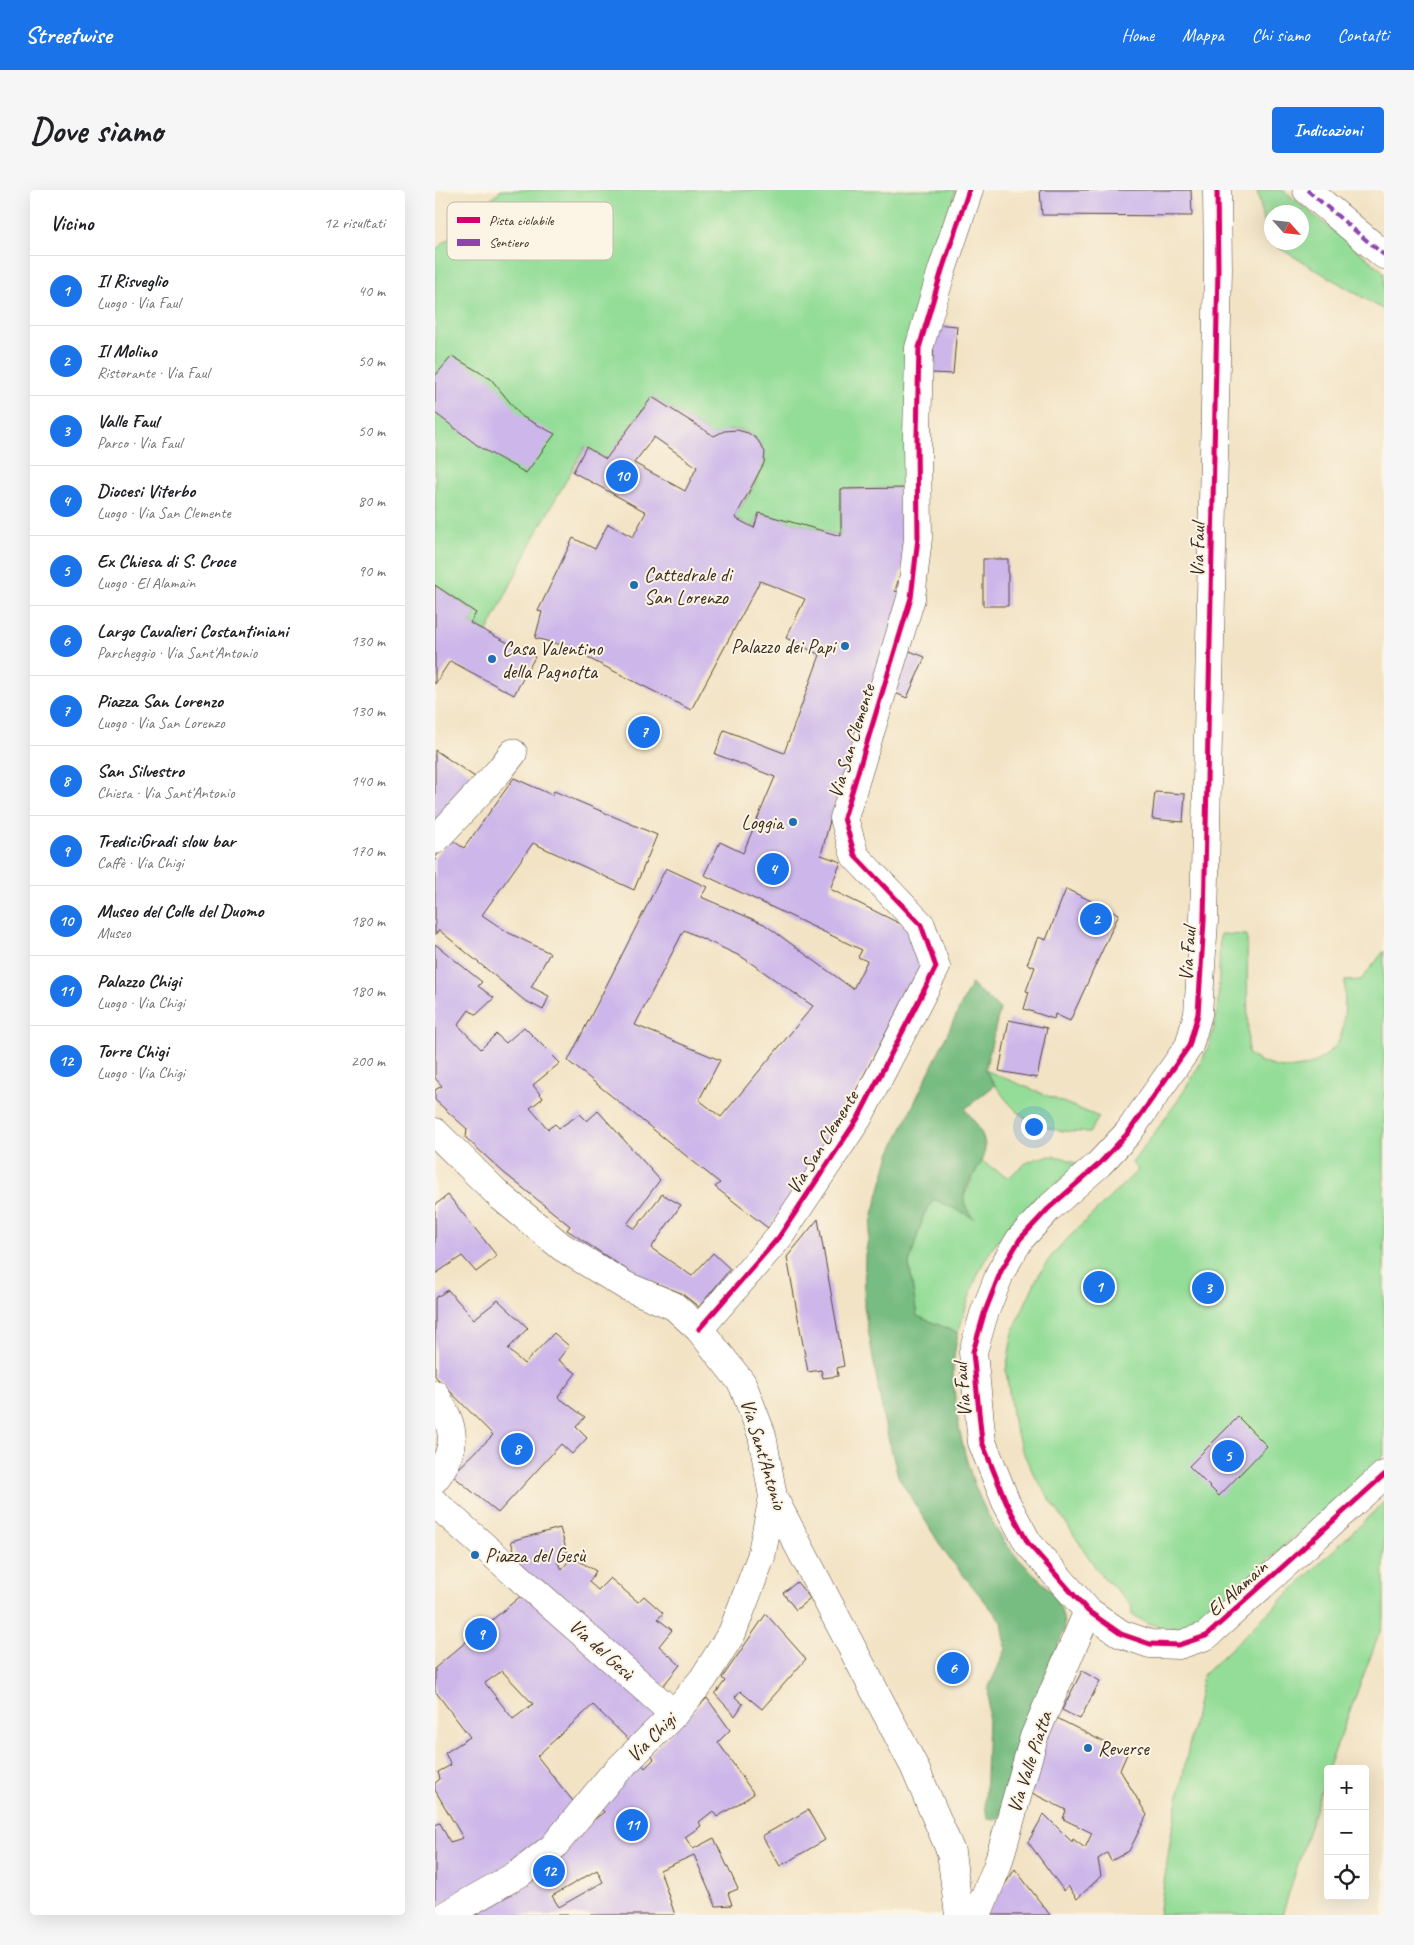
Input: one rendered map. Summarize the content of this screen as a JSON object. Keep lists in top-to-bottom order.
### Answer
{
  "streets": {
    "street": [
      "Via Faul",
      "Via San Clemente",
      "Via Sant'Antonio",
      "El Alamain",
      "Via del Gesù",
      "Via Chigi",
      "Via Valle Piatta"
    ]
  },
  "crossings": [
    ["Via Faul", "El Alamain"],
    ["Via Faul", "Via Valle Piatta"],
    ["Via San Clemente", "Via Sant'Antonio"],
    ["Via Sant'Antonio", "Via Chigi"],
    ["El Alamain", "Via Valle Piatta"],
    ["Via del Gesù", "Via Chigi"]
  ],
  "places": [
    "Cattedrale di San Lorenzo",
    "Palazzo dei Papi",
    "Casa Valentino della Pagnotta",
    "Loggia",
    "Piazza del Gesù",
    "Reverse"
  ],
  "legend": ["Pista ciclabile", "Sentiero"],
  "north": "bottom right",
  "page": {
    "header": "Streetwise",
    "nav": [
      "Home",
      "Mappa",
      "Chi siamo",
      "Contatti"
    ],
    "buttons": "Indicazioni",
    "title": "Dove siamo",
    "heading": ["Vicino", "12 risultati"],
    "list": [
      {
        "mark": "1",
        "name": "Il Risveglio",
        "note": "Luogo · Via Faul",
        "value": "40 m"
      },
      {
        "mark": "2",
        "name": "Il Molino",
        "note": "Ristorante · Via Faul",
        "value": "50 m"
      },
      {
        "mark": "3",
        "name": "Valle Faul",
        "note": "Parco · Via Faul",
        "value": "50 m"
      },
      {
        "mark": "4",
        "name": "Diocesi Viterbo",
        "note": "Luogo · Via San Clemente",
        "value": "80 m"
      },
      {
        "mark": "5",
        "name": "Ex Chiesa di S. Croce",
        "note": "Luogo · El Alamain",
        "value": "90 m"
      },
      {
        "mark": "6",
        "name": "Largo Cavalieri Costantiniani",
        "note": "Parcheggio · Via Sant'Antonio",
        "value": "130 m"
      },
      {
        "mark": "7",
        "name": "Piazza San Lorenzo",
        "note": "Luogo · Via San Lorenzo",
        "value": "130 m"
      },
      {
        "mark": "8",
        "name": "San Silvestro",
        "note": "Chiesa · Via Sant'Antonio",
        "value": "140 m"
      },
      {
        "mark": "9",
        "name": "TrediciGradi slow bar",
        "note": "Caffè · Via Chigi",
        "value": "170 m"
      },
      {
        "mark": "10",
        "name": "Museo del Colle del Duomo",
        "note": "Museo",
        "value": "180 m"
      },
      {
        "mark": "11",
        "name": "Palazzo Chigi",
        "note": "Luogo · Via Chigi",
        "value": "180 m"
      },
      {
        "mark": "12",
        "name": "Torre Chigi",
        "note": "Luogo · Via Chigi",
        "value": "200 m"
      }
    ],
    "pins": [
      "10",
      "7",
      "4",
      "2",
      "1",
      "3",
      "8",
      "5",
      "9",
      "6",
      "11",
      "12"
    ],
    "map_buttons": ["+", "−"]
  }
}
